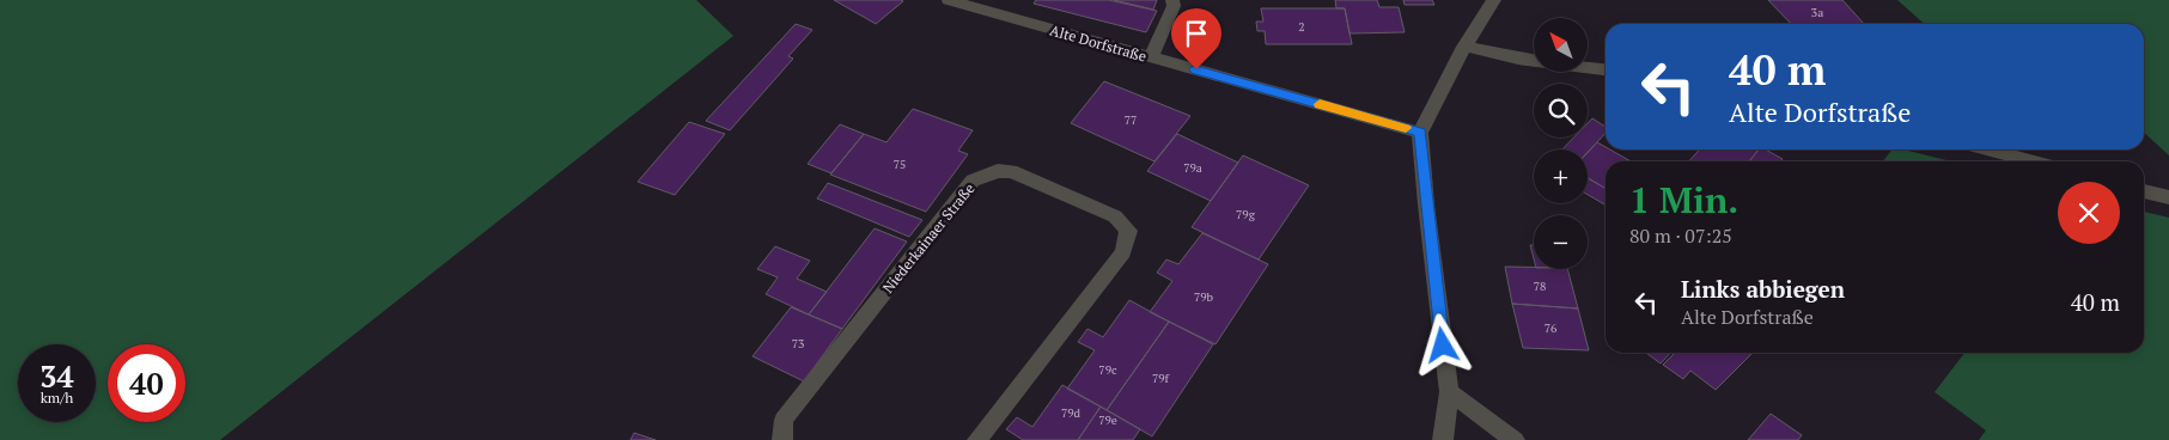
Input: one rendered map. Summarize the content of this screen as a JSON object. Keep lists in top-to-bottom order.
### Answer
{
  "streets": {
    "street": ["Alte Dorfstraße", "Niederkainaer Straße"]
  },
  "house_numbers": [
    "3a",
    "2",
    "77",
    "75",
    "79a",
    "79g",
    "78",
    "79b",
    "76",
    "73",
    "79c",
    "79f",
    "79d",
    "79e"
  ],
  "north": "top left",
  "page": {
    "map_buttons": ["+", "−"],
    "turn": ["40 m", "Alte Dorfstraße"],
    "heading": ["1 Min.", "80 m · 07:25"],
    "list": [
      {
        "name": "Links abbiegen",
        "note": "Alte Dorfstraße",
        "value": "40 m"
      }
    ],
    "speed": "34 km/h",
    "limit": "40"
  }
}
